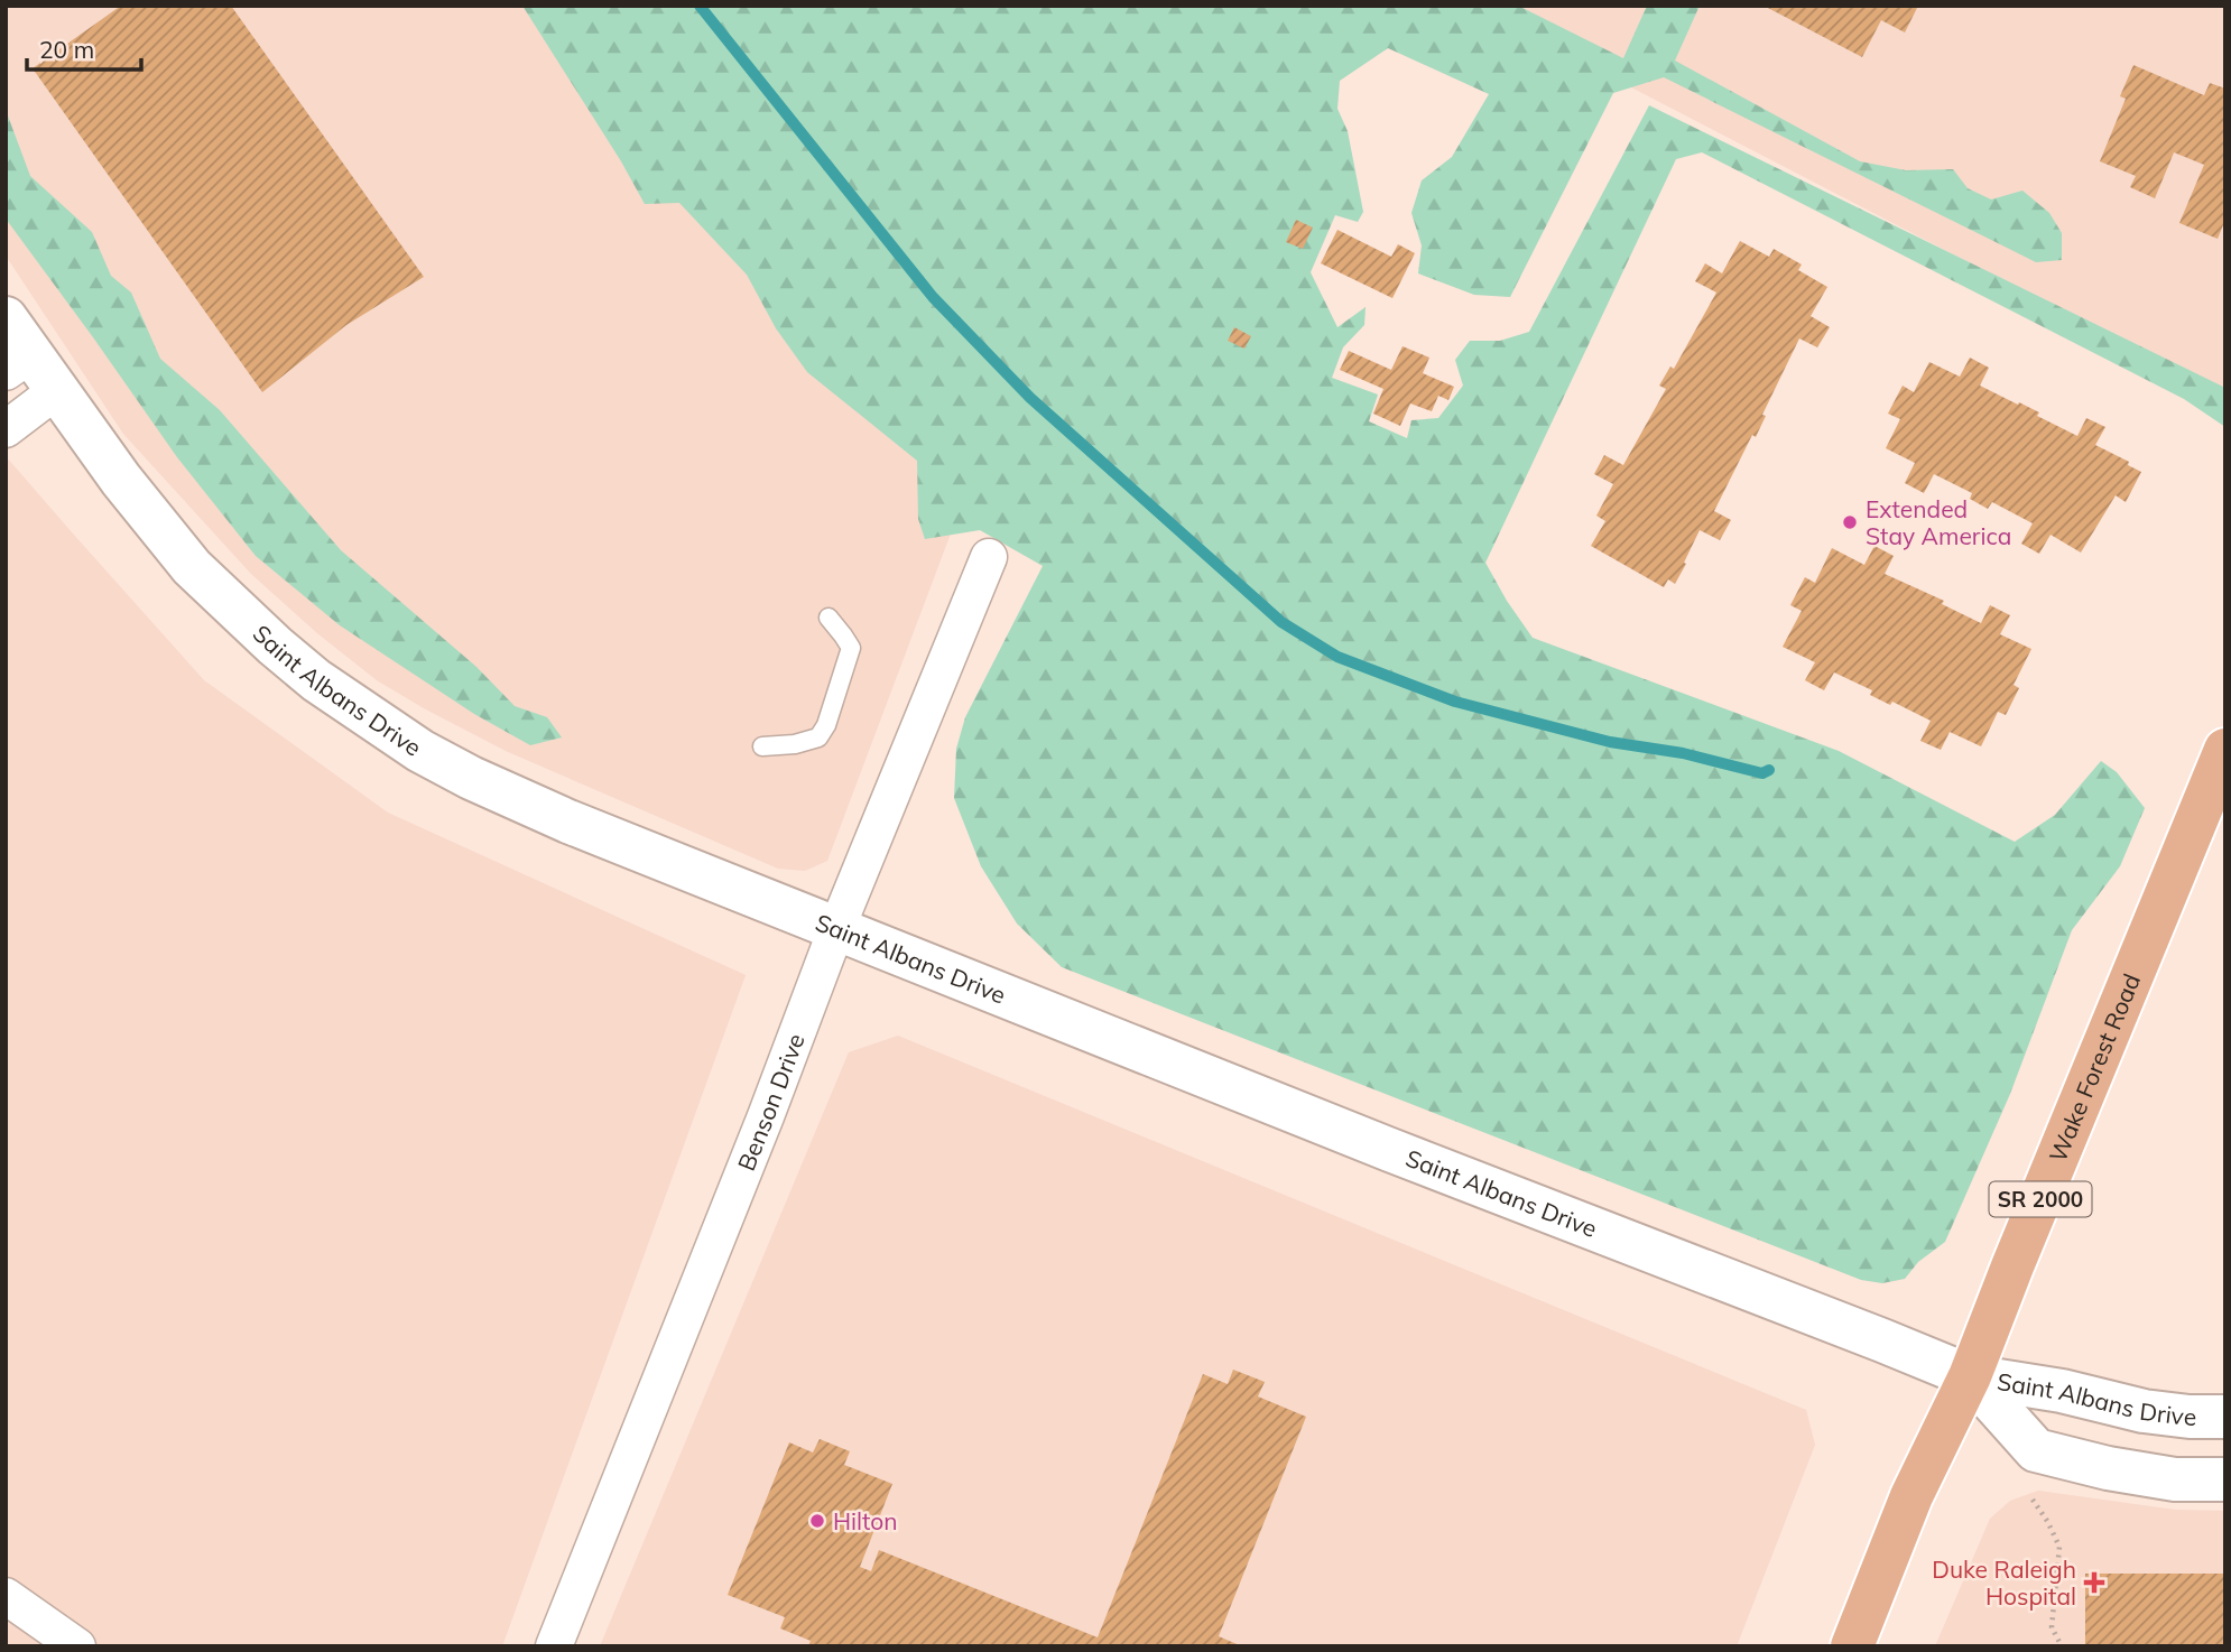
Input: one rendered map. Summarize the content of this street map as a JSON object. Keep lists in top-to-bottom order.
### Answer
{
  "streets": {
    "main road": ["Wake Forest Road", "SR 2000"],
    "street": ["Saint Albans Drive", "Benson Drive"]
  },
  "crossings": [
    ["Saint Albans Drive", "Wake Forest Road"],
    ["Saint Albans Drive", "Benson Drive"]
  ],
  "places": {
    "other": ["Extended Stay America", "Hilton"],
    "health": ["Duke Raleigh Hospital"]
  },
  "scale_bar": "20 m"
}
